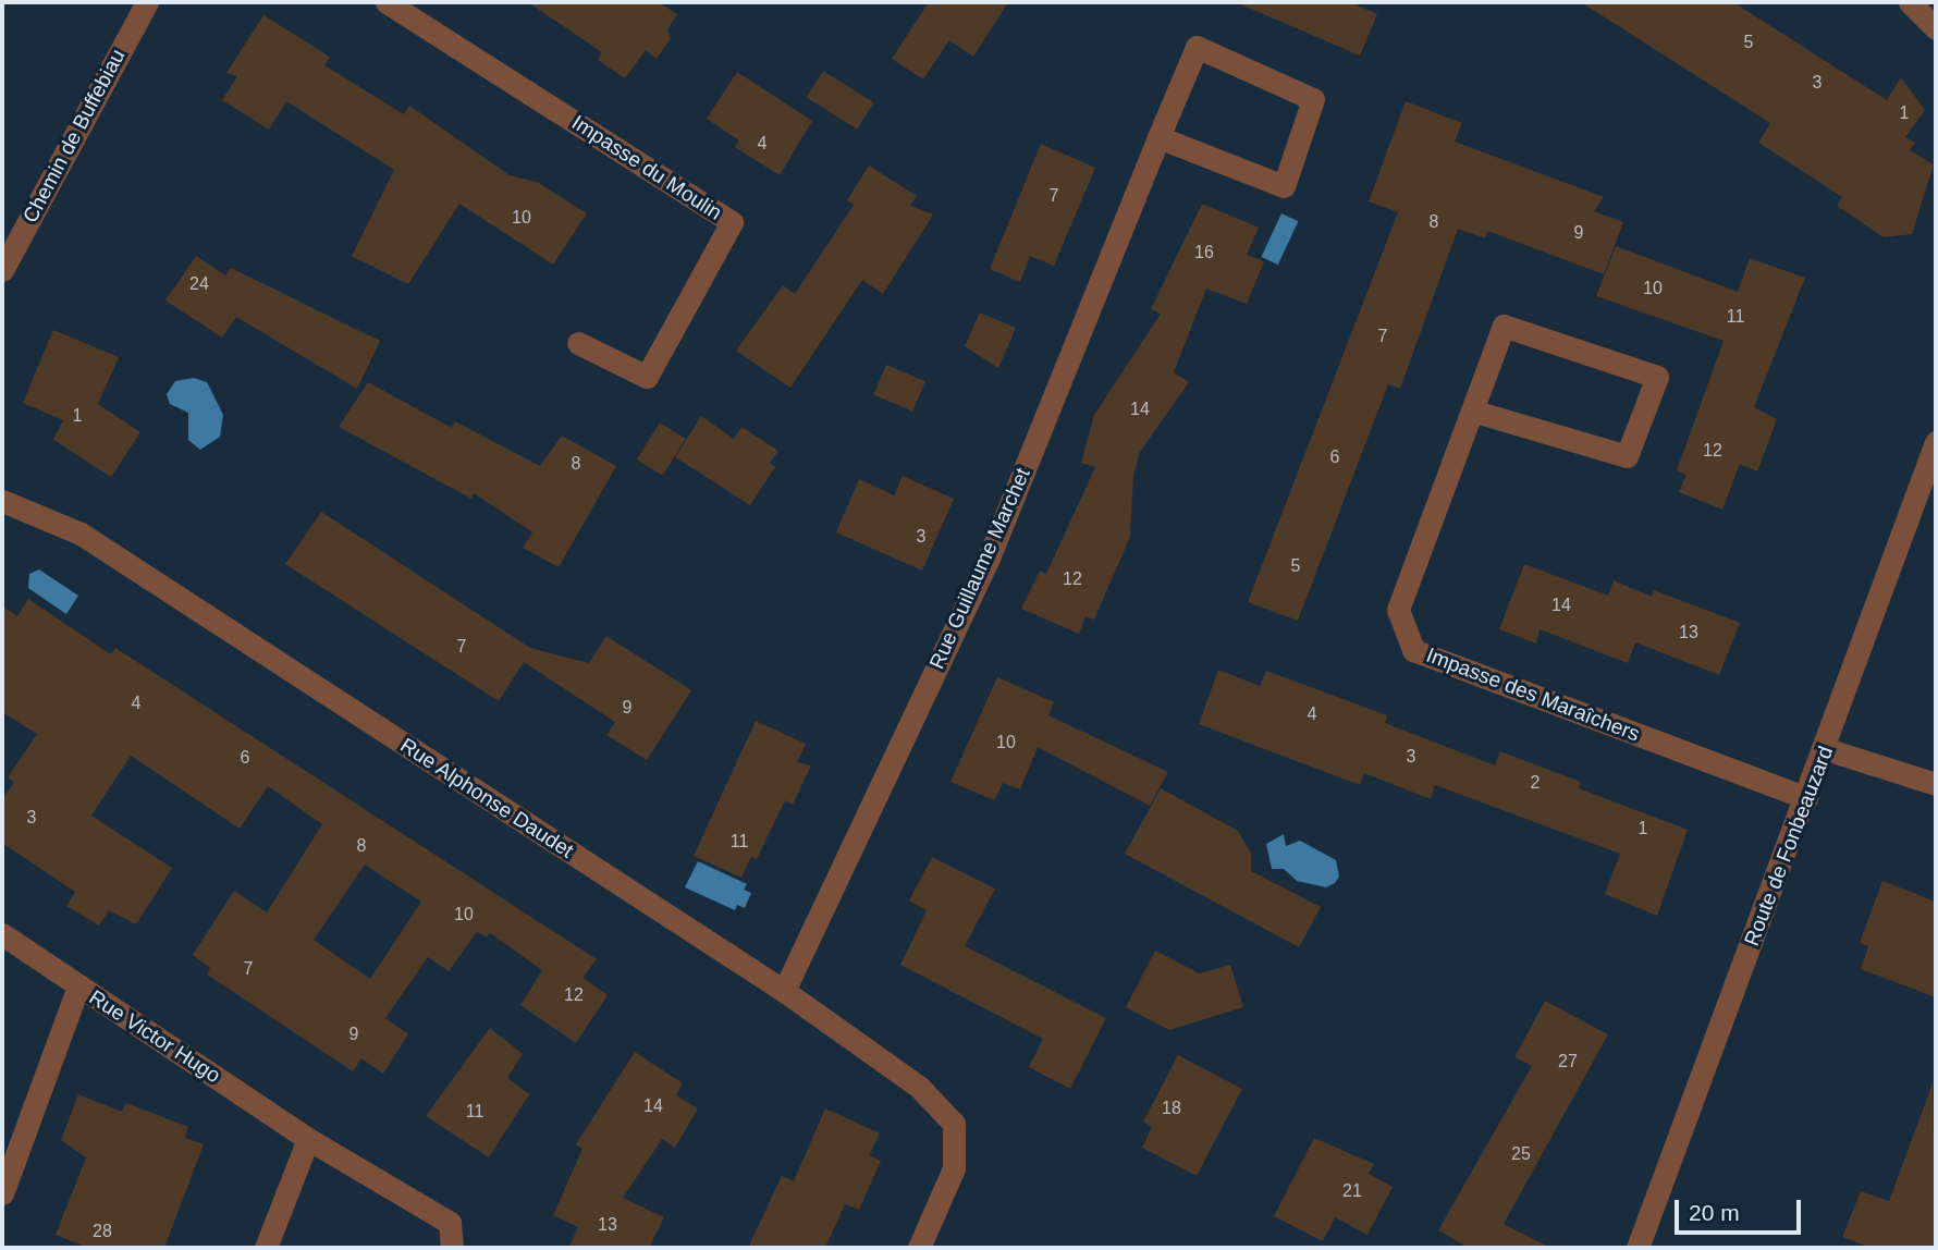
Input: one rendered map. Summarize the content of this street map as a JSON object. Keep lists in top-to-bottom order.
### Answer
{
  "streets": {
    "street": [
      "Chemin de Buffebiau",
      "Impasse du Moulin",
      "Rue Guillaume Marchet",
      "Impasse des Maraîchers",
      "Rue Alphonse Daudet",
      "Route de Fonbeauzard",
      "Rue Victor Hugo"
    ]
  },
  "crossings": [
    ["Rue Guillaume Marchet", "Rue Alphonse Daudet"],
    ["Impasse des Maraîchers", "Route de Fonbeauzard"]
  ],
  "house_numbers": [
    "5",
    "3",
    "1",
    "4",
    "7",
    "10",
    "8",
    "9",
    "16",
    "24",
    "10",
    "11",
    "7",
    "14",
    "1",
    "12",
    "6",
    "8",
    "3",
    "5",
    "12",
    "14",
    "13",
    "7",
    "4",
    "9",
    "4",
    "10",
    "3",
    "6",
    "2",
    "3",
    "1",
    "11",
    "8",
    "10",
    "7",
    "12",
    "9",
    "27",
    "14",
    "18",
    "11",
    "25",
    "21",
    "13",
    "28"
  ],
  "scale_bar": "20 m"
}
